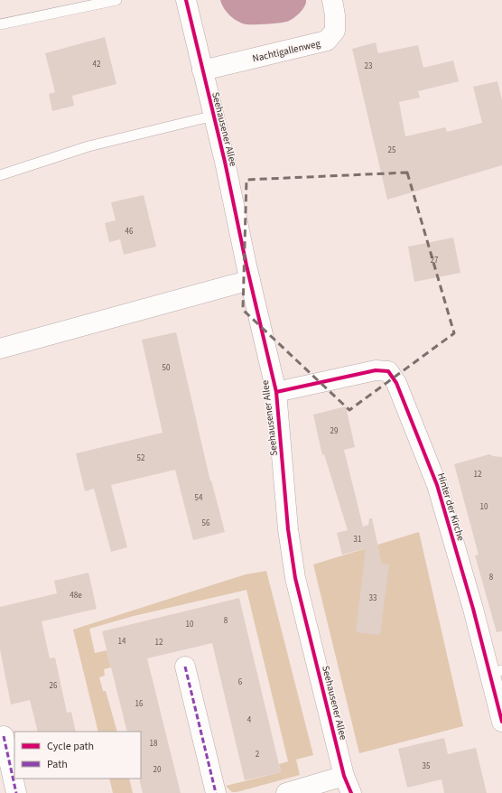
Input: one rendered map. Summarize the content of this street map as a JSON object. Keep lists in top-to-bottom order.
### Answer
{
  "streets": {
    "street": ["Nachtigallenweg", "Seehausener Allee", "Hinter der Kirche"]
  },
  "crossings": [
    ["Nachtigallenweg", "Seehausener Allee"],
    ["Seehausener Allee", "Hinter der Kirche"]
  ],
  "house_numbers": [
    "42",
    "23",
    "25",
    "46",
    "27",
    "50",
    "29",
    "52",
    "12",
    "54",
    "10",
    "56",
    "31",
    "8",
    "48e",
    "33",
    "8",
    "10",
    "14",
    "12",
    "6",
    "26",
    "16",
    "4",
    "18",
    "2",
    "35",
    "20"
  ],
  "legend": ["Cycle path", "Path"]
}
